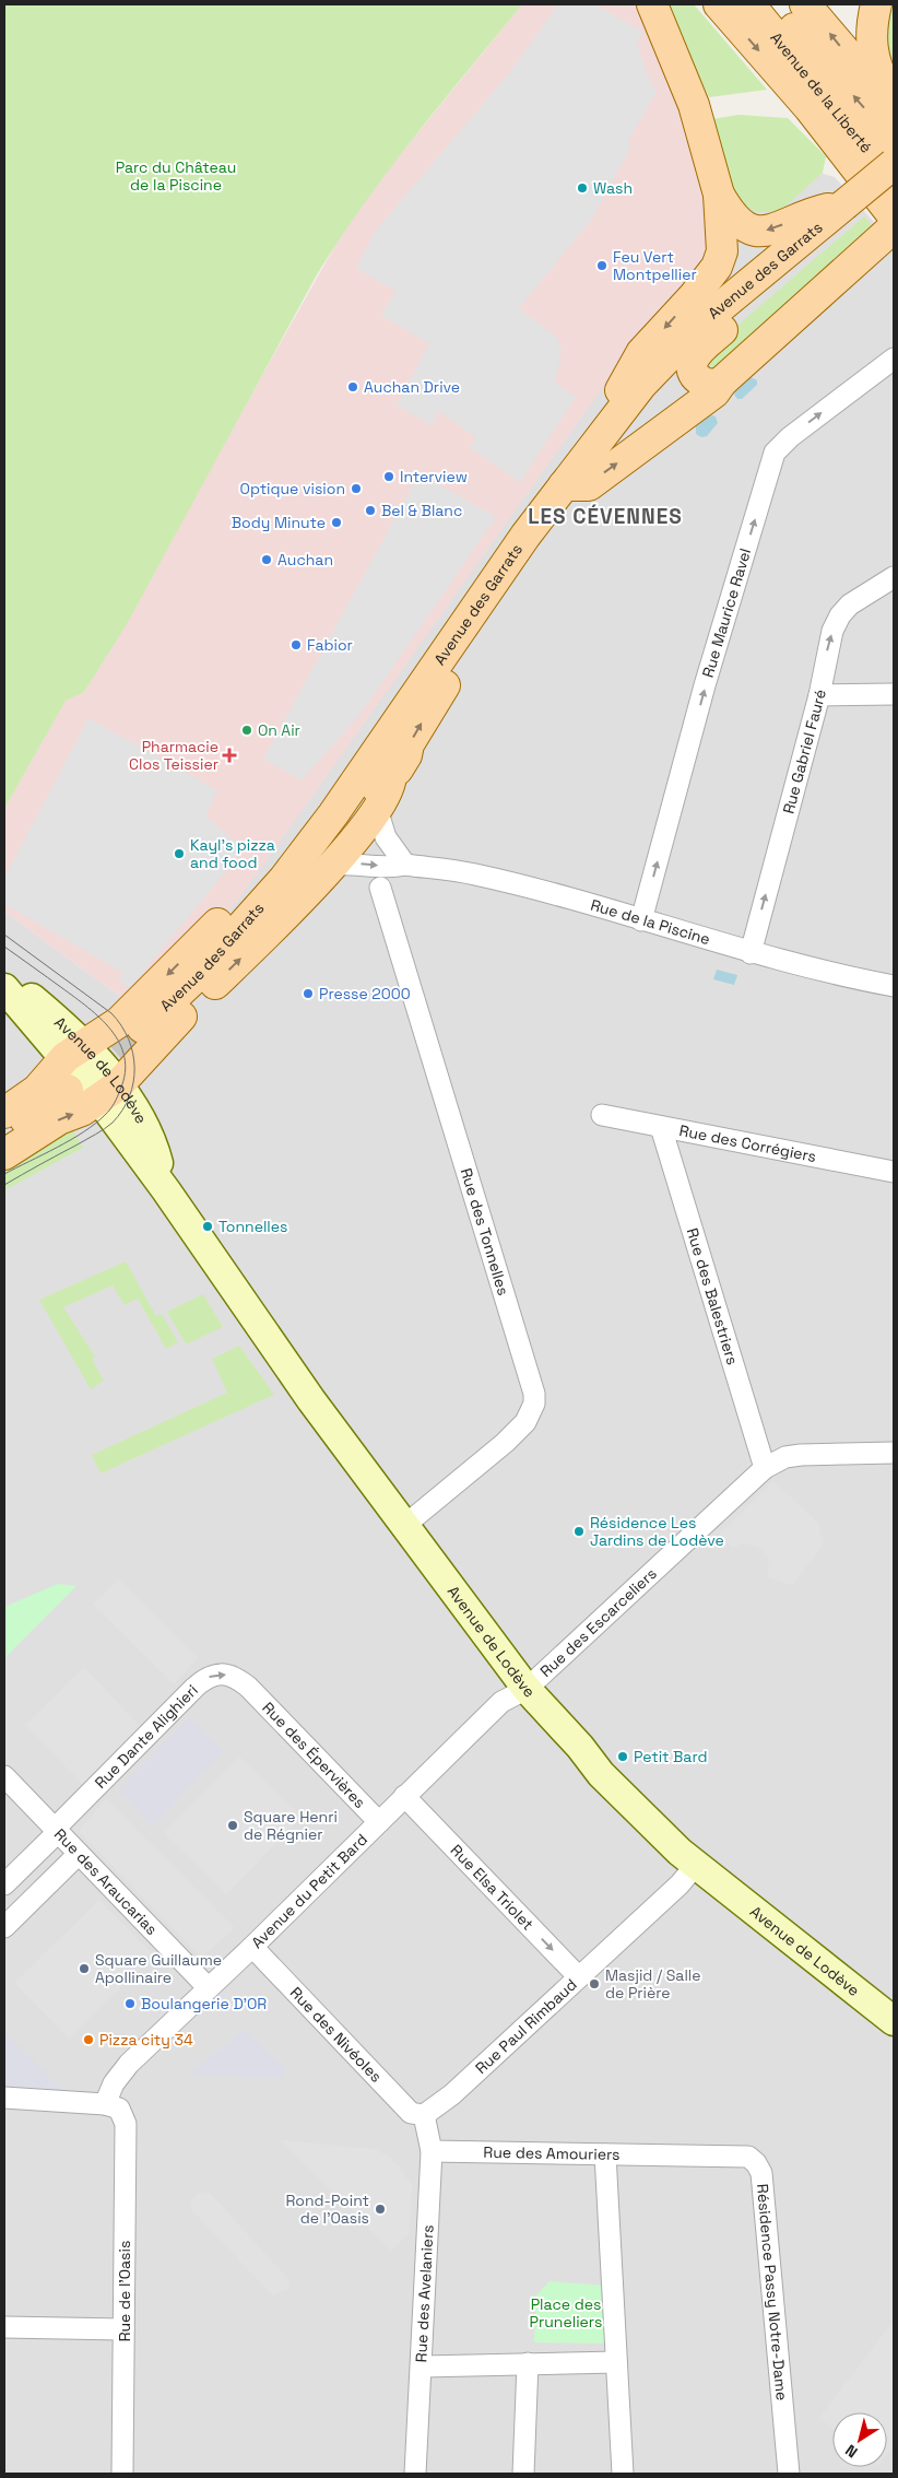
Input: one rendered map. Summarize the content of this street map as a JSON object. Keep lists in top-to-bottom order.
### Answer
{
  "streets": {
    "main road": ["Avenue de la Liberté", "Avenue des Garrats"],
    "street": [
      "Rue Maurice Ravel",
      "Rue Gabriel Fauré",
      "Rue de la Piscine",
      "Avenue de Lodève",
      "Rue des Corrégiers",
      "Rue des Tonnelles",
      "Rue des Balestriers",
      "Rue des Escarceliers",
      "Rue Dante Alighieri",
      "Rue des Épervières",
      "Rue des Araucarias",
      "Rue Elsa Triolet",
      "Avenue du Petit Bard",
      "Rue Paul Rimbaud",
      "Rue des Nivéoles",
      "Rue des Amouriers",
      "Rue de l'Oasis",
      "Résidence Passy Notre-Dame",
      "Rue des Avelaniers"
    ]
  },
  "crossings": [
    ["Rue Maurice Ravel", "Rue de la Piscine"],
    ["Rue Gabriel Fauré", "Rue de la Piscine"],
    ["Avenue de Lodève", "Rue des Tonnelles"],
    ["Avenue de Lodève", "Rue des Escarceliers"],
    ["Avenue de Lodève", "Avenue du Petit Bard"],
    ["Avenue de Lodève", "Rue Paul Rimbaud"],
    ["Rue des Corrégiers", "Rue des Balestriers"],
    ["Rue des Balestriers", "Rue des Escarceliers"],
    ["Rue des Escarceliers", "Avenue du Petit Bard"],
    ["Rue Dante Alighieri", "Rue des Épervières"],
    ["Rue Dante Alighieri", "Rue des Araucarias"],
    ["Rue des Épervières", "Avenue du Petit Bard"],
    ["Rue des Araucarias", "Avenue du Petit Bard"],
    ["Rue Elsa Triolet", "Avenue du Petit Bard"],
    ["Rue Elsa Triolet", "Rue Paul Rimbaud"],
    ["Avenue du Petit Bard", "Rue des Nivéoles"],
    ["Avenue du Petit Bard", "Rue de l'Oasis"],
    ["Rue Paul Rimbaud", "Rue des Nivéoles"],
    ["Rue Paul Rimbaud", "Rue des Avelaniers"],
    ["Rue des Nivéoles", "Rue des Avelaniers"],
    ["Rue des Amouriers", "Résidence Passy Notre-Dame"],
    ["Rue des Amouriers", "Rue des Avelaniers"]
  ],
  "one_way": [
    "Rue Maurice Ravel",
    "Rue Gabriel Fauré",
    "Rue Dante Alighieri",
    "Rue Elsa Triolet"
  ],
  "districts": ["LES CÉVENNES"],
  "parks": ["Parc du Château de la Piscine", "Place des Pruneliers"],
  "places": {
    "other": [
      "Wash",
      "Feu Vert Montpellier",
      "Auchan Drive",
      "Interview",
      "Optique vision",
      "Bel & Blanc",
      "Body Minute",
      "Auchan",
      "Fabior",
      "On Air",
      "Kayl's pizza and food",
      "Presse 2000",
      "Tonnelles",
      "Résidence Les Jardins de Lodève",
      "Petit Bard",
      "Square Henri de Régnier",
      "Square Guillaume Apollinaire",
      "Masjid / Salle de Prière",
      "Boulangerie D'OR",
      "Pizza city 34",
      "Rond-Point de l'Oasis"
    ],
    "health": ["Pharmacie Clos Teissier"]
  },
  "north": "bottom left"
}
